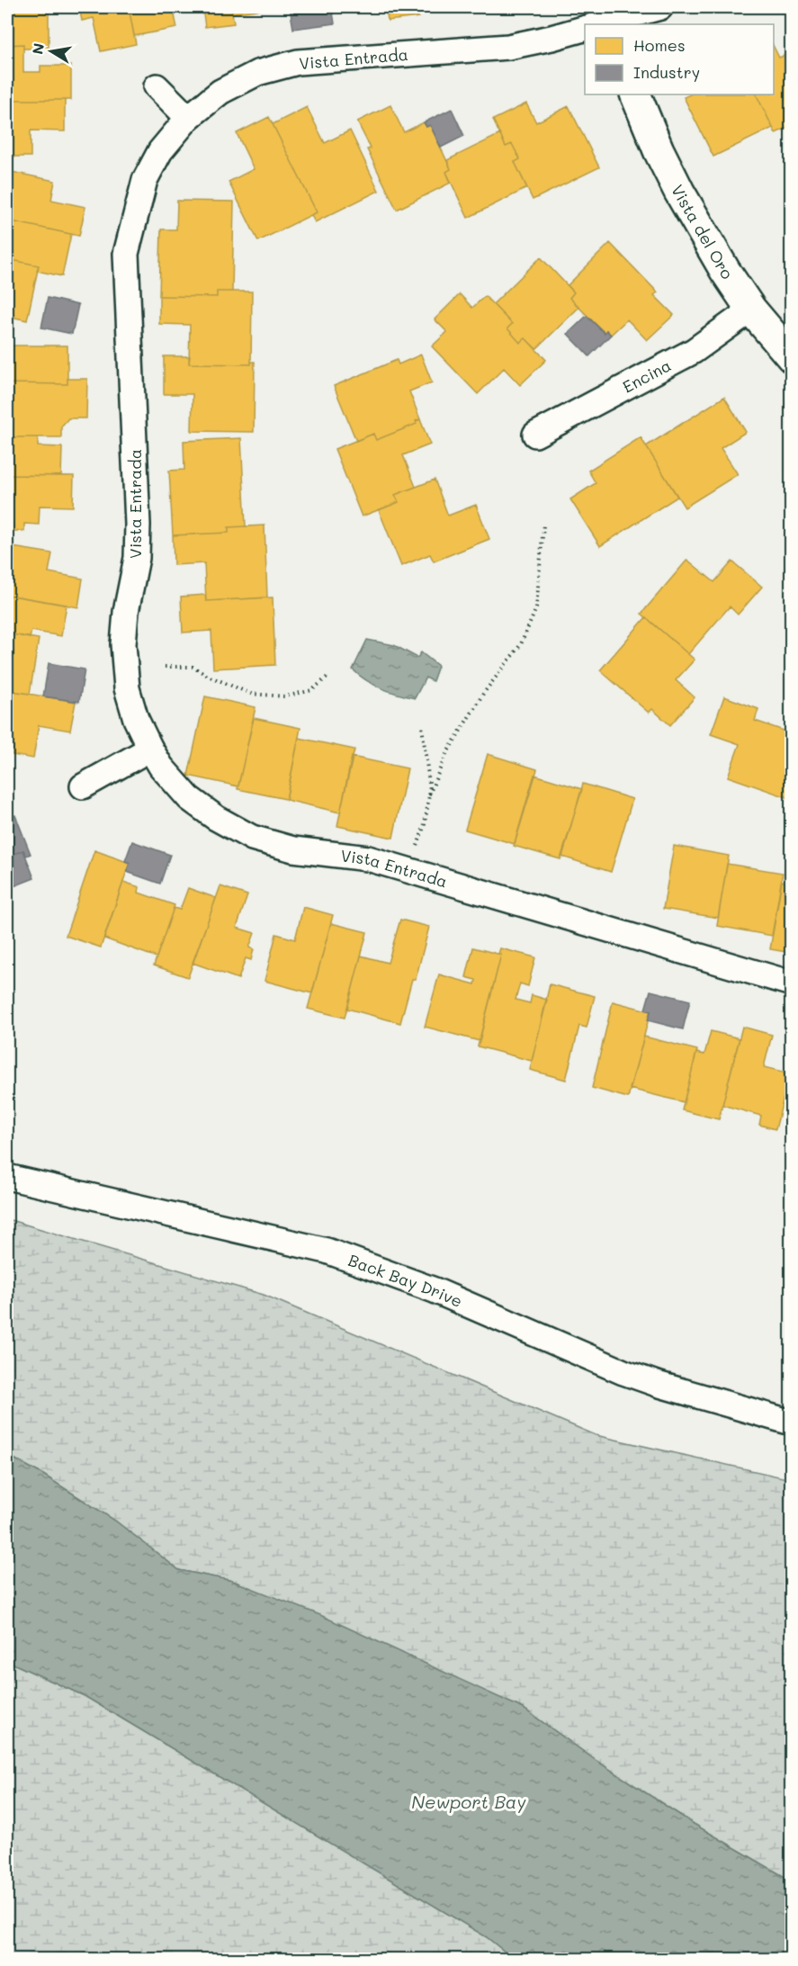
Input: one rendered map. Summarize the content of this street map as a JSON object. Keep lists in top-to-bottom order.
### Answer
{
  "streets": {
    "street": [
      "Vista Entrada",
      "Vista del Oro",
      "Encina",
      "Back Bay Drive"
    ]
  },
  "crossings": [
    ["Vista del Oro", "Encina"]
  ],
  "water": ["Newport Bay"],
  "legend": ["Homes", "Industry"],
  "north": "left"
}
